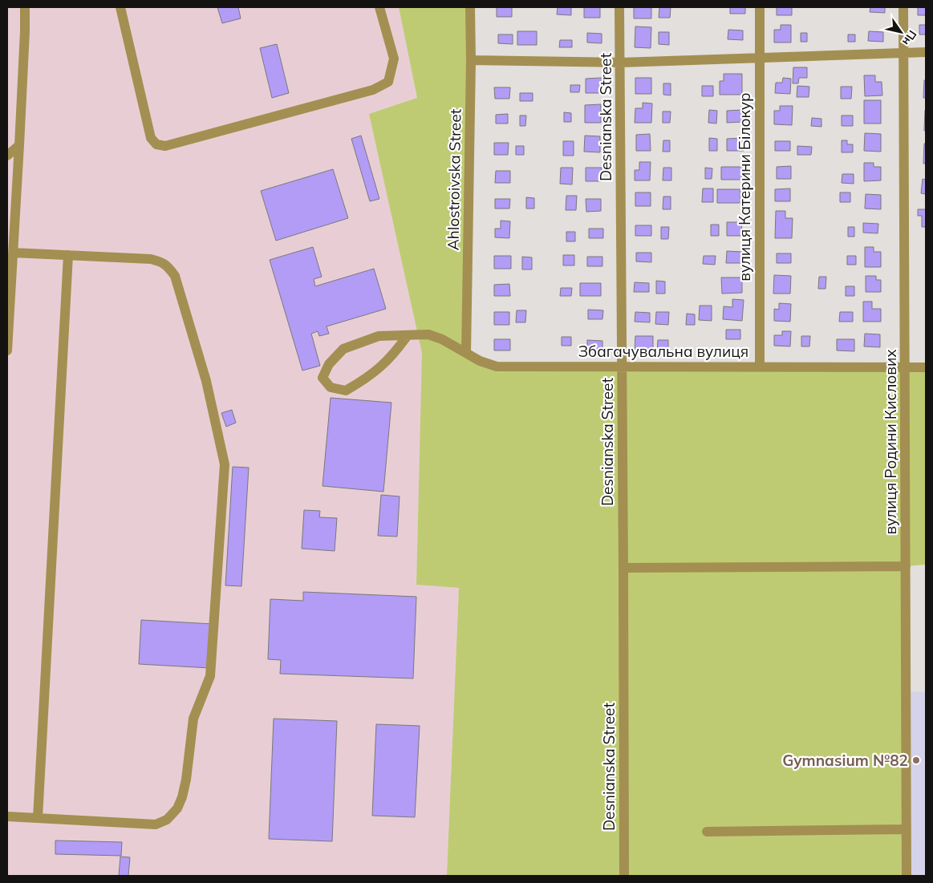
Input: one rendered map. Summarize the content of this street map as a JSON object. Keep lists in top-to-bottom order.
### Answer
{
  "streets": {
    "street": [
      "Desnianska Street",
      "Ahlostroivska Street",
      "вулиця Катерини Білокур",
      "Збагачувальна вулиця",
      "вулиця Родини Кислових"
    ]
  },
  "crossings": [
    ["Desnianska Street", "Збагачувальна вулиця"],
    ["Ahlostroivska Street", "Збагачувальна вулиця"],
    ["вулиця Катерини Білокур", "Збагачувальна вулиця"],
    ["Збагачувальна вулиця", "вулиця Родини Кислових"]
  ],
  "places": ["Gymnasium №82"],
  "north": "bottom right"
}
